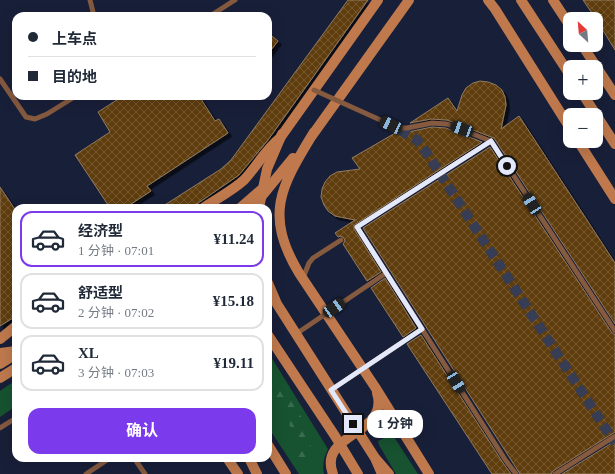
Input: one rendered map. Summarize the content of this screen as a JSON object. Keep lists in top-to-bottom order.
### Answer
{
  "north": "top left",
  "page": {
    "map_buttons": ["+", "−"],
    "banner": ["上车点", "目的地"],
    "list": [
      {
        "name": "经济型",
        "note": "1 分钟 · 07:01",
        "value": "¥11.24"
      },
      {
        "name": "舒适型",
        "note": "2 分钟 · 07:02",
        "value": "¥15.18"
      },
      {
        "name": "XL",
        "note": "3 分钟 · 07:03",
        "value": "¥19.11"
      }
    ],
    "buttons": "确认",
    "bubble": "1 分钟"
  }
}
